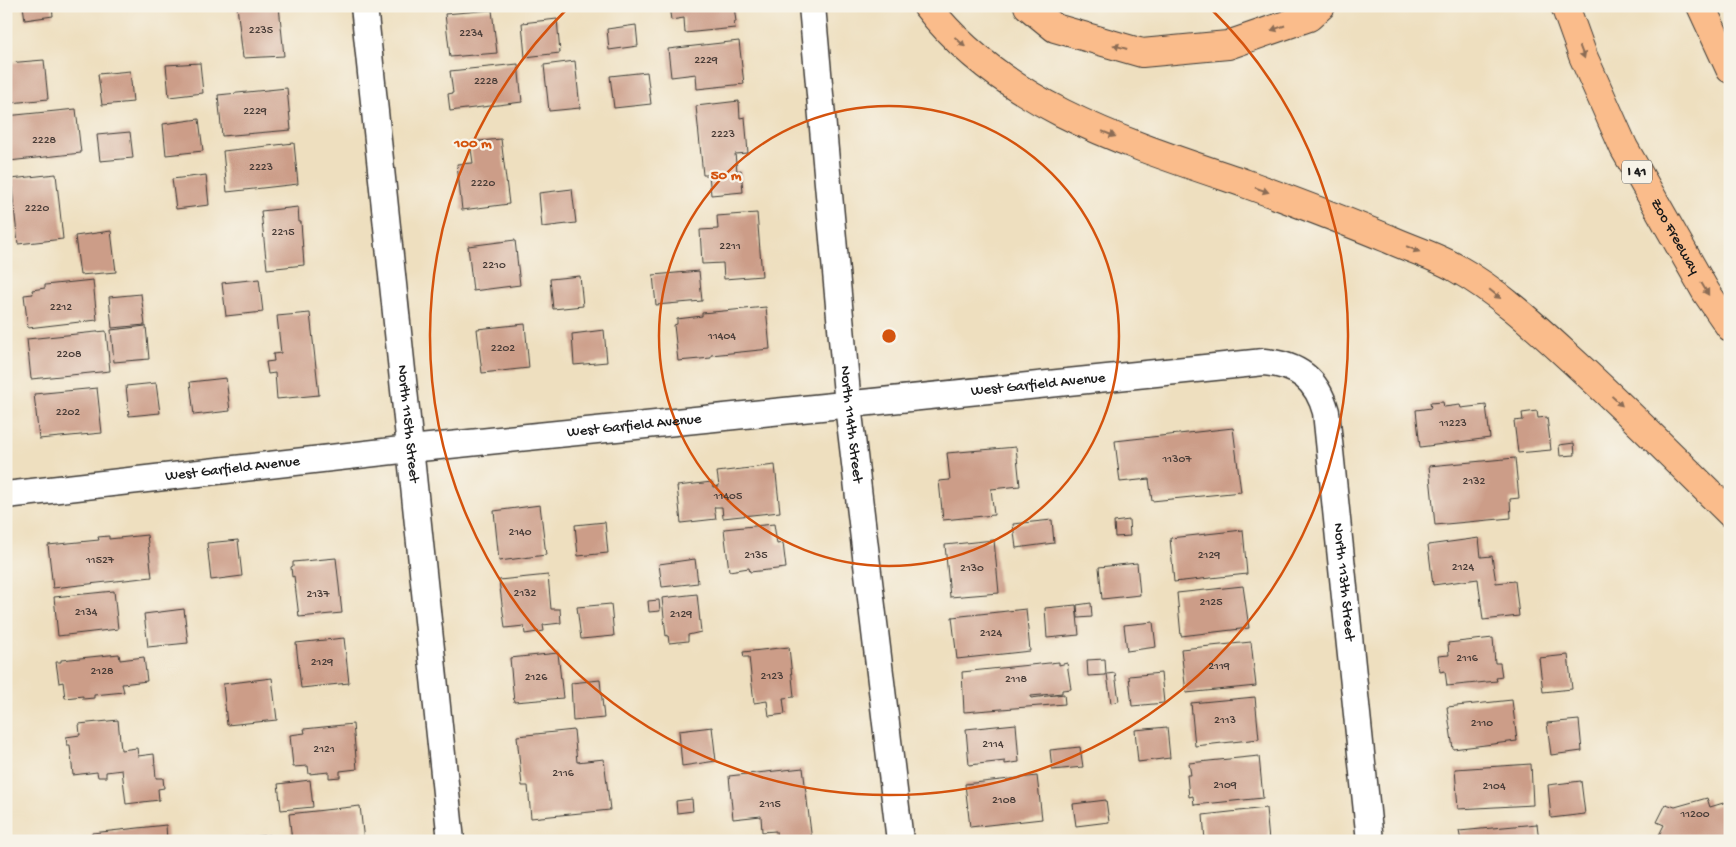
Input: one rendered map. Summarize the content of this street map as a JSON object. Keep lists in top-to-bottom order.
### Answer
{
  "streets": {
    "highway": ["I 41", "Zoo Freeway"],
    "street": [
      "West Garfield Avenue",
      "North 115th Street",
      "North 114th Street",
      "North 113th Street"
    ]
  },
  "crossings": [
    ["West Garfield Avenue", "North 115th Street"],
    ["West Garfield Avenue", "North 114th Street"],
    ["West Garfield Avenue", "North 113th Street"]
  ],
  "one_way": ["Zoo Freeway"],
  "house_numbers": [
    "2235",
    "2234",
    "2229",
    "2228",
    "2229",
    "2223",
    "2228",
    "2223",
    "2220",
    "2220",
    "2215",
    "2211",
    "2210",
    "2212",
    "11404",
    "2202",
    "2208",
    "2202",
    "11223",
    "11307",
    "2132",
    "11405",
    "2140",
    "2135",
    "2129",
    "11527",
    "2124",
    "2130",
    "2132",
    "2137",
    "2125",
    "2134",
    "2129",
    "2124",
    "2116",
    "2129",
    "2119",
    "2128",
    "2123",
    "2126",
    "2118",
    "2113",
    "2110",
    "2114",
    "2121",
    "2116",
    "2109",
    "2104",
    "2108",
    "2115",
    "11200"
  ],
  "rings": ["100 m", "50 m"]
}
